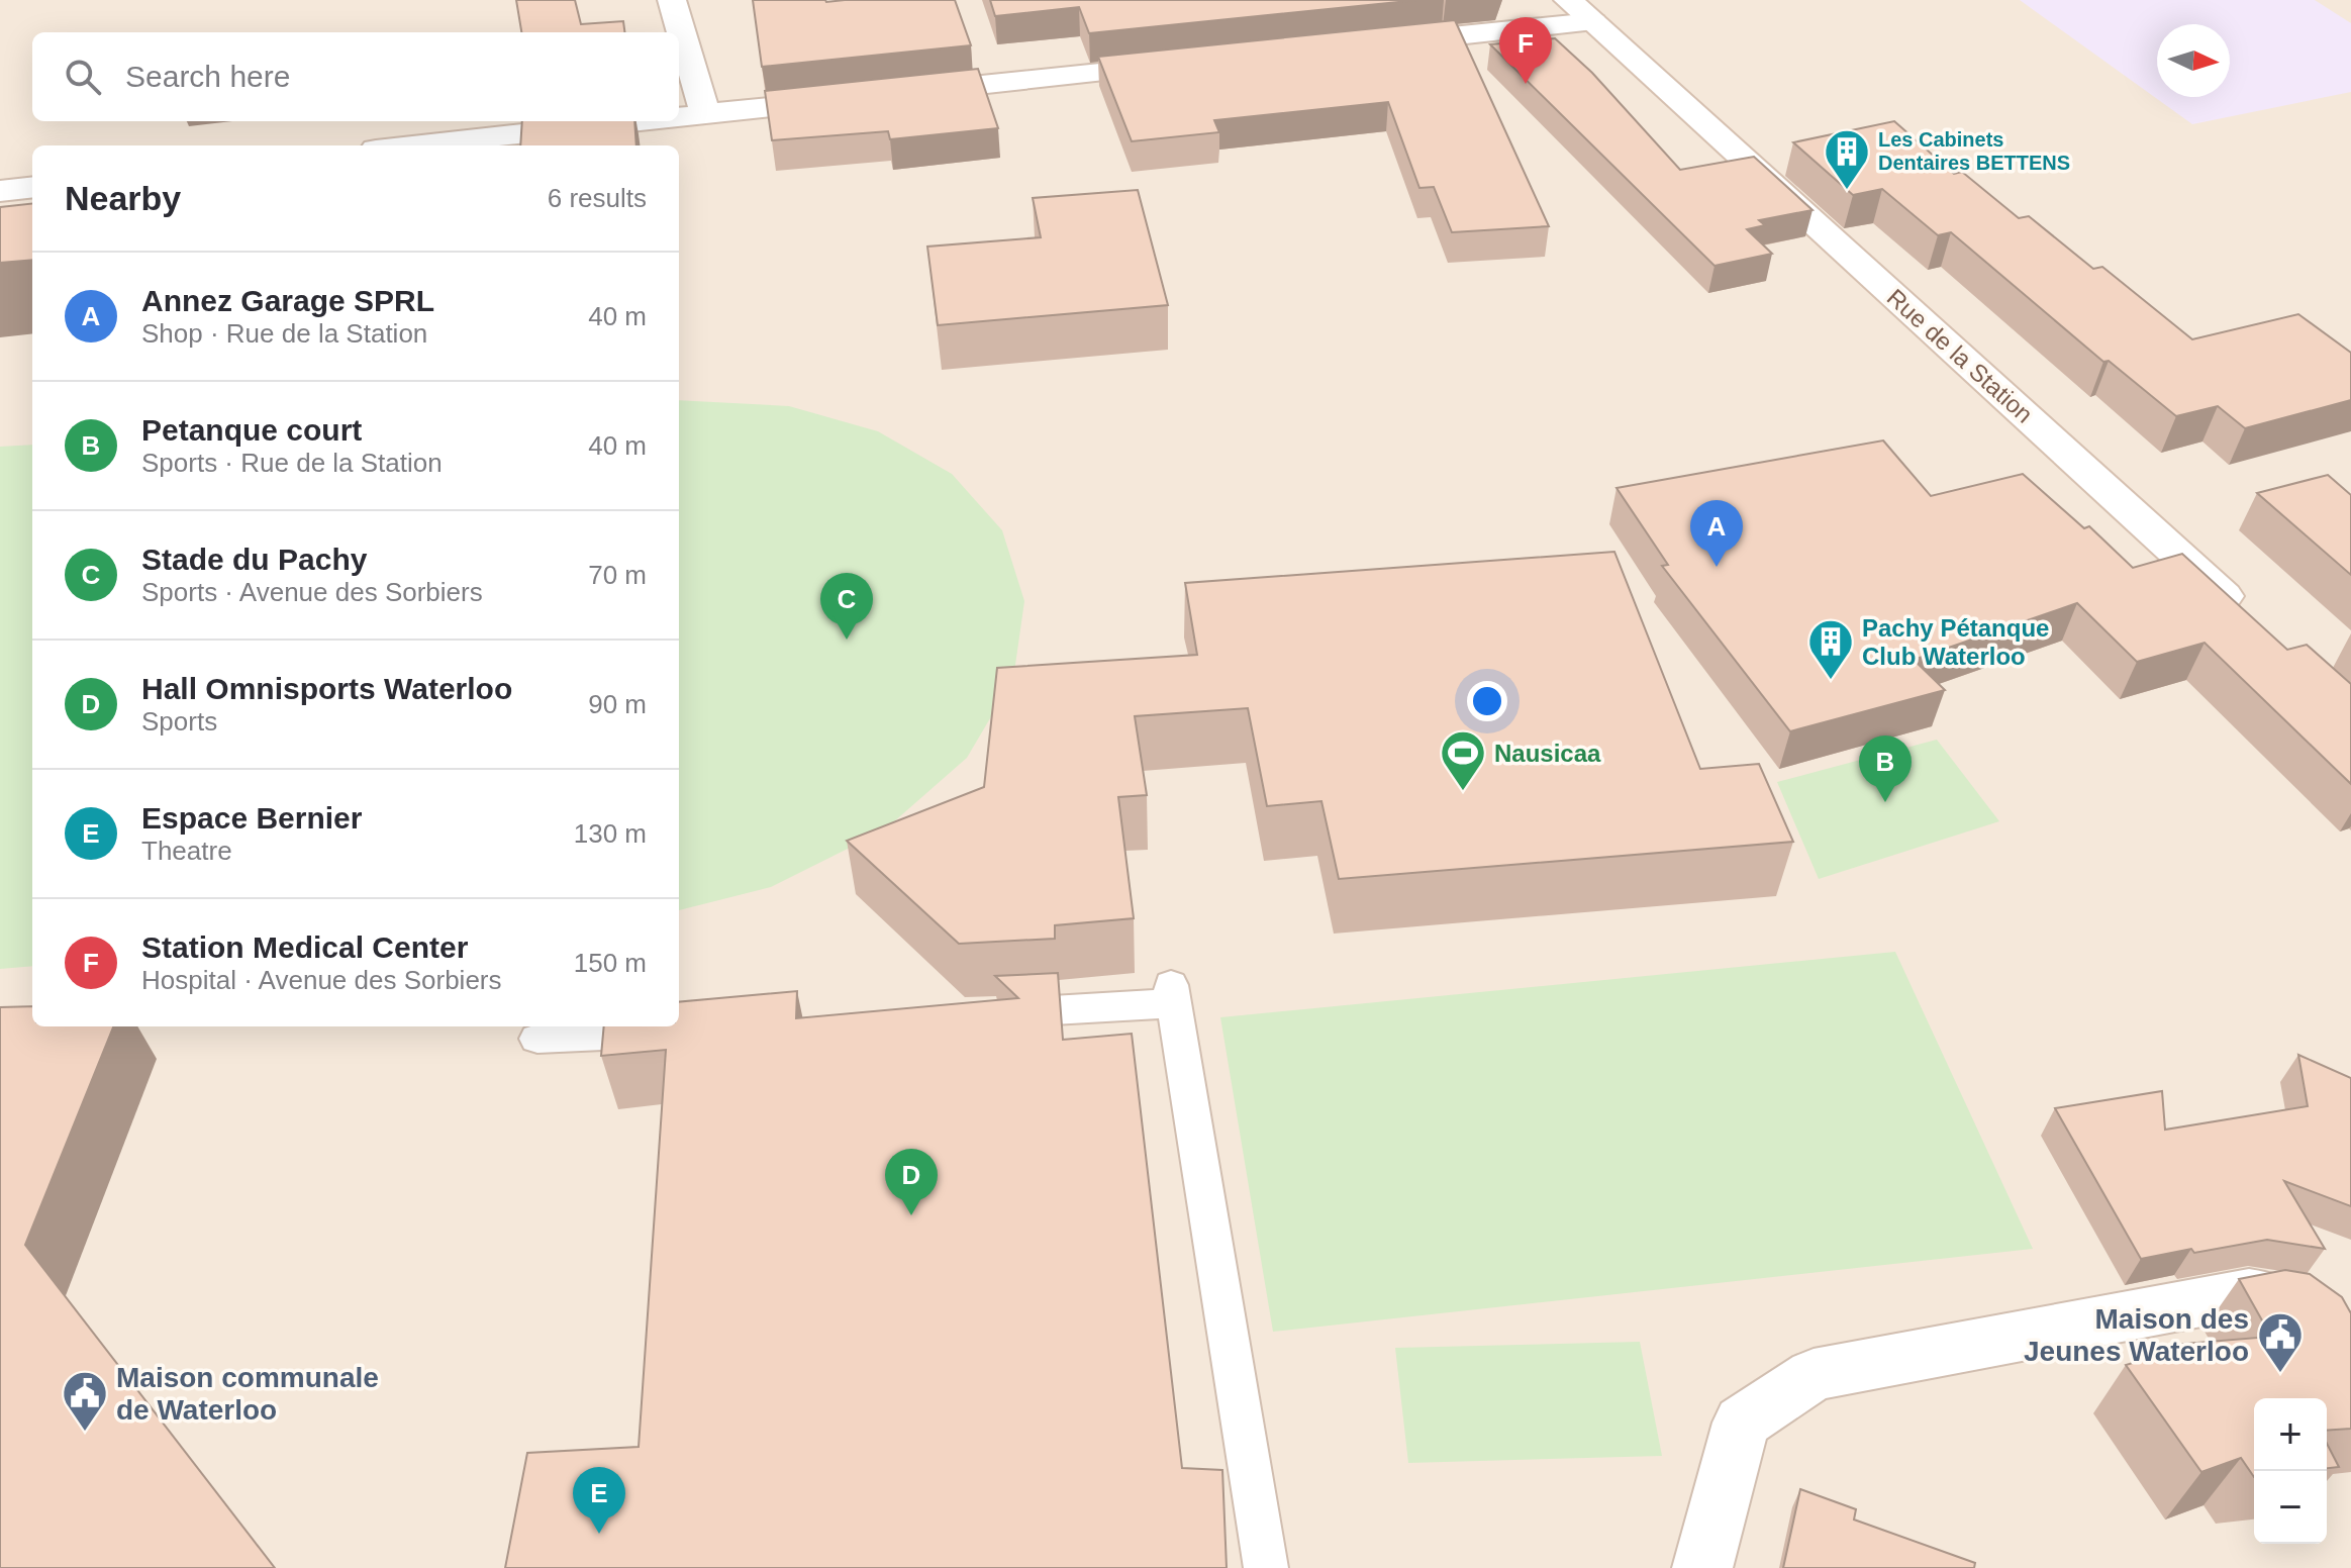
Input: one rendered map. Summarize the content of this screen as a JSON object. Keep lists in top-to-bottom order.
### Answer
{
  "streets": {
    "street": ["Rue de la Station"]
  },
  "places": {
    "building": ["Les Cabinets Dentaires BETTENS", "Pachy Pétanque Club Waterloo"],
    "sports": ["Nausicaa"],
    "public building": ["Maison des Jeunes Waterloo", "Maison communale de Waterloo"]
  },
  "north": "right",
  "page": {
    "pins": [
      "F",
      "A",
      "C",
      "B",
      "D",
      "E"
    ],
    "search": "Search here",
    "heading": ["Nearby", "6 results"],
    "list": [
      {
        "mark": "A",
        "name": "Annez Garage SPRL",
        "note": "Shop · Rue de la Station",
        "value": "40 m"
      },
      {
        "mark": "B",
        "name": "Petanque court",
        "note": "Sports · Rue de la Station",
        "value": "40 m"
      },
      {
        "mark": "C",
        "name": "Stade du Pachy",
        "note": "Sports · Avenue des Sorbiers",
        "value": "70 m"
      },
      {
        "mark": "D",
        "name": "Hall Omnisports Waterloo",
        "note": "Sports",
        "value": "90 m"
      },
      {
        "mark": "E",
        "name": "Espace Bernier",
        "note": "Theatre",
        "value": "130 m"
      },
      {
        "mark": "F",
        "name": "Station Medical Center",
        "note": "Hospital · Avenue des Sorbiers",
        "value": "150 m"
      }
    ],
    "map_buttons": ["+", "−"]
  }
}
